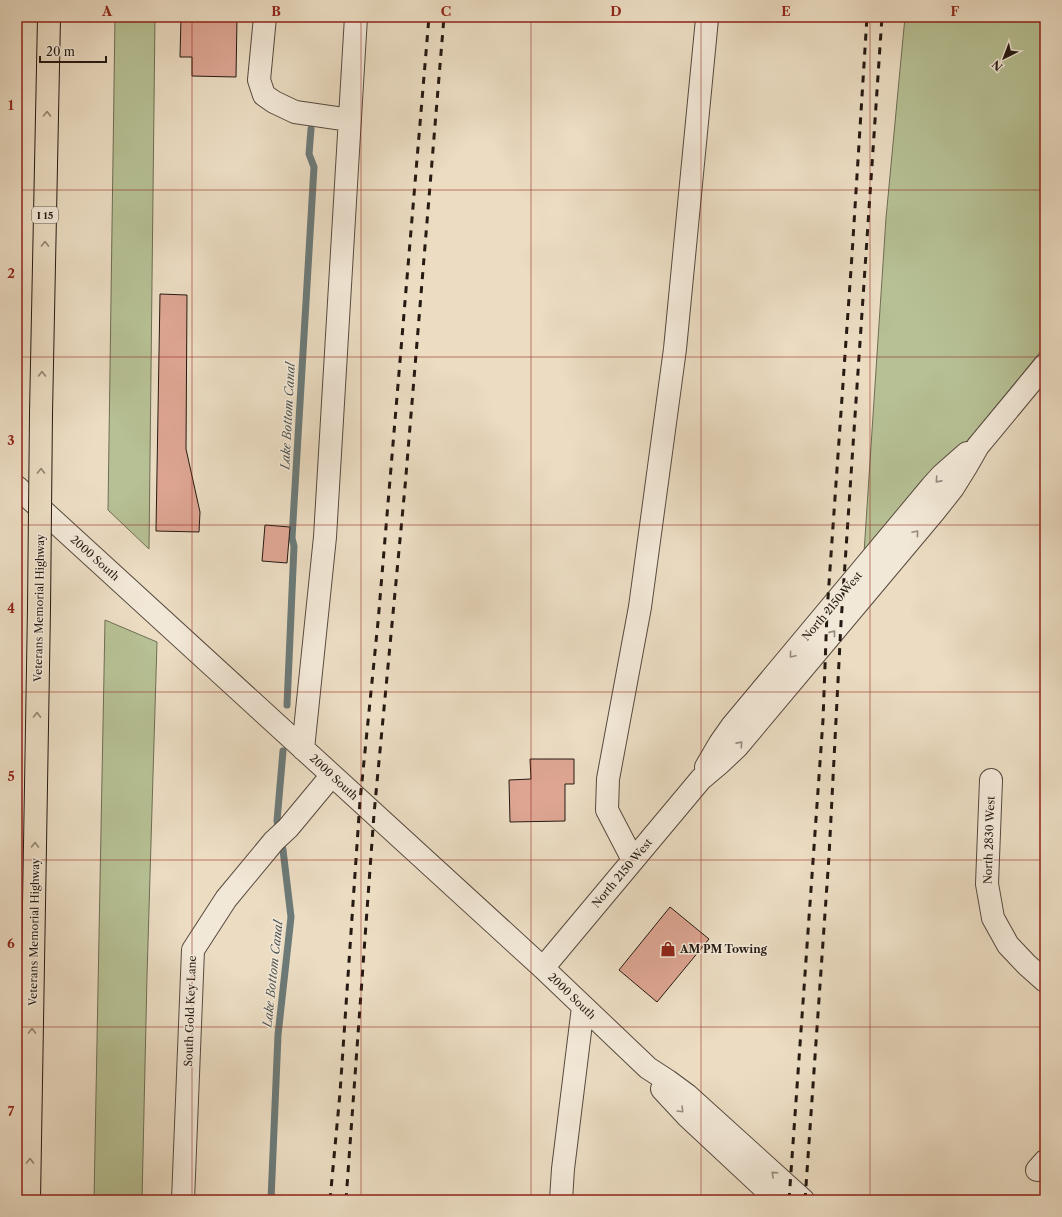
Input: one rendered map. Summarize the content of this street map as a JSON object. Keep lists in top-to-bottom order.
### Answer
{
  "streets": {
    "highway": ["I 15", "Veterans Memorial Highway"],
    "street": [
      "2000 South",
      "North 2150 West",
      "North 2830 West",
      "South Gold Key Lane"
    ]
  },
  "crossings": [
    ["2000 South", "North 2150 West"],
    ["2000 South", "South Gold Key Lane"]
  ],
  "one_way": ["Veterans Memorial Highway"],
  "water": ["Lake Bottom Canal"],
  "places": {
    "shop": ["AM PM Towing"]
  },
  "scale_bar": "20 m",
  "north": "bottom left",
  "grid": {
    "columns": [
      "A",
      "B",
      "C",
      "D",
      "E",
      "F"
    ],
    "rows": [
      "1",
      "2",
      "3",
      "4",
      "5",
      "6",
      "7"
    ]
  }
}
